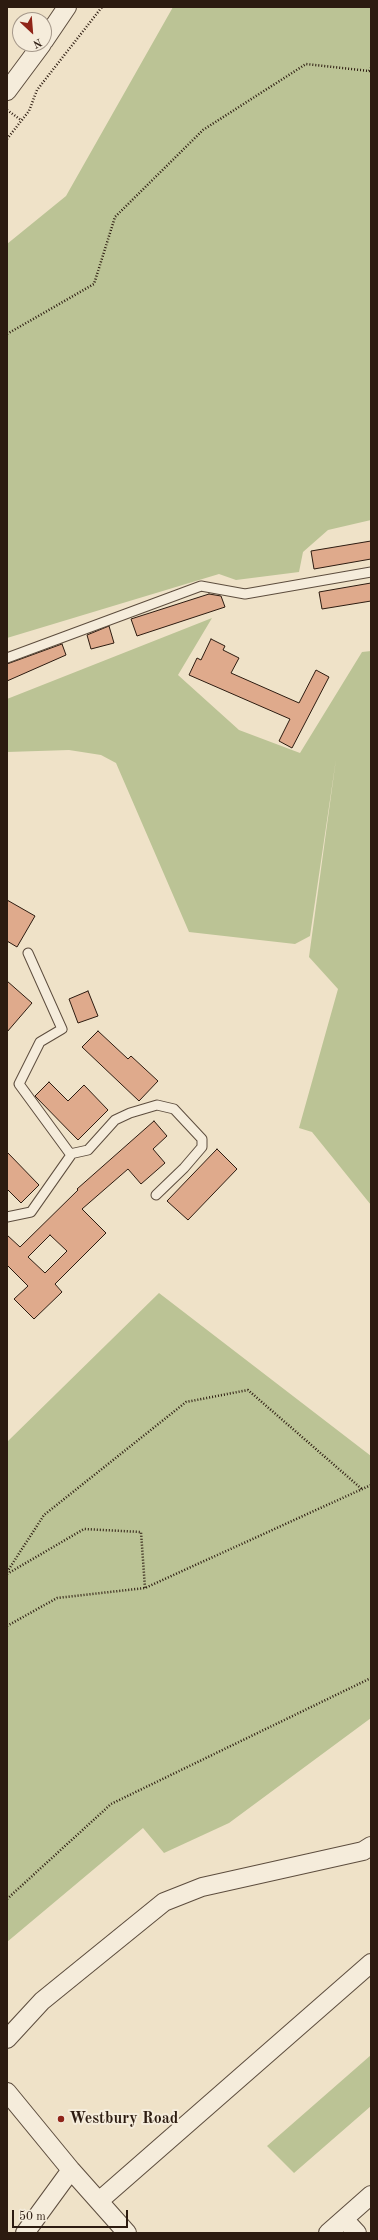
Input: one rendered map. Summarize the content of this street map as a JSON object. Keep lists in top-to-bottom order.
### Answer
{
  "places": ["Westbury Road"],
  "scale_bar": "50 m",
  "north": "bottom right"
}
